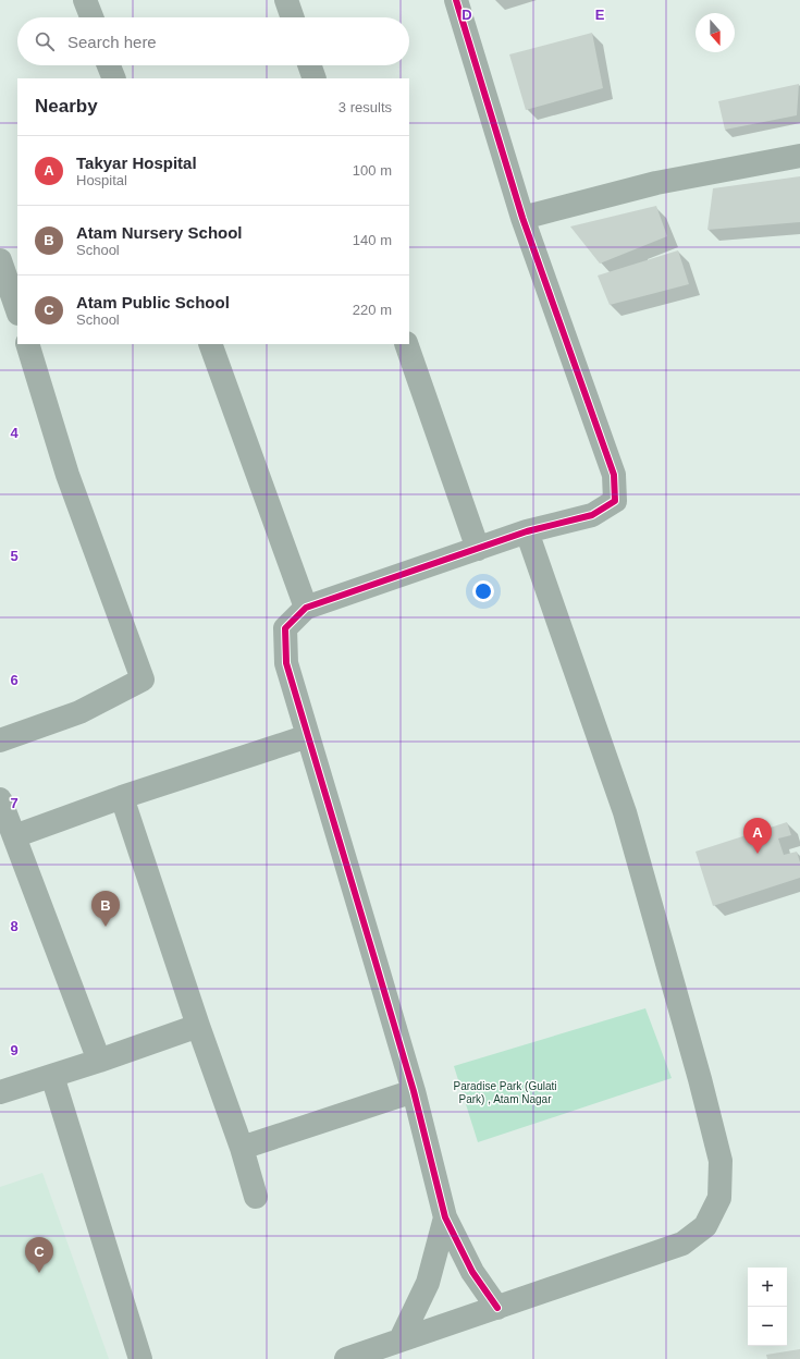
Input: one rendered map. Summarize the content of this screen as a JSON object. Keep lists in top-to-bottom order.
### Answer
{
  "parks": ["Paradise Park (Gulati Park) , Atam Nagar"],
  "north": "bottom",
  "page": {
    "search": "Search here",
    "heading": ["Nearby", "3 results"],
    "list": [
      {
        "mark": "A",
        "name": "Takyar Hospital",
        "note": "Hospital",
        "value": "100 m"
      },
      {
        "mark": "B",
        "name": "Atam Nursery School",
        "note": "School",
        "value": "140 m"
      },
      {
        "mark": "C",
        "name": "Atam Public School",
        "note": "School",
        "value": "220 m"
      }
    ],
    "pins": ["A", "B", "C"],
    "map_buttons": ["+", "−"]
  },
  "grid": {
    "columns": ["D", "E"],
    "rows": [
      "4",
      "5",
      "6",
      "7",
      "8",
      "9"
    ]
  }
}
